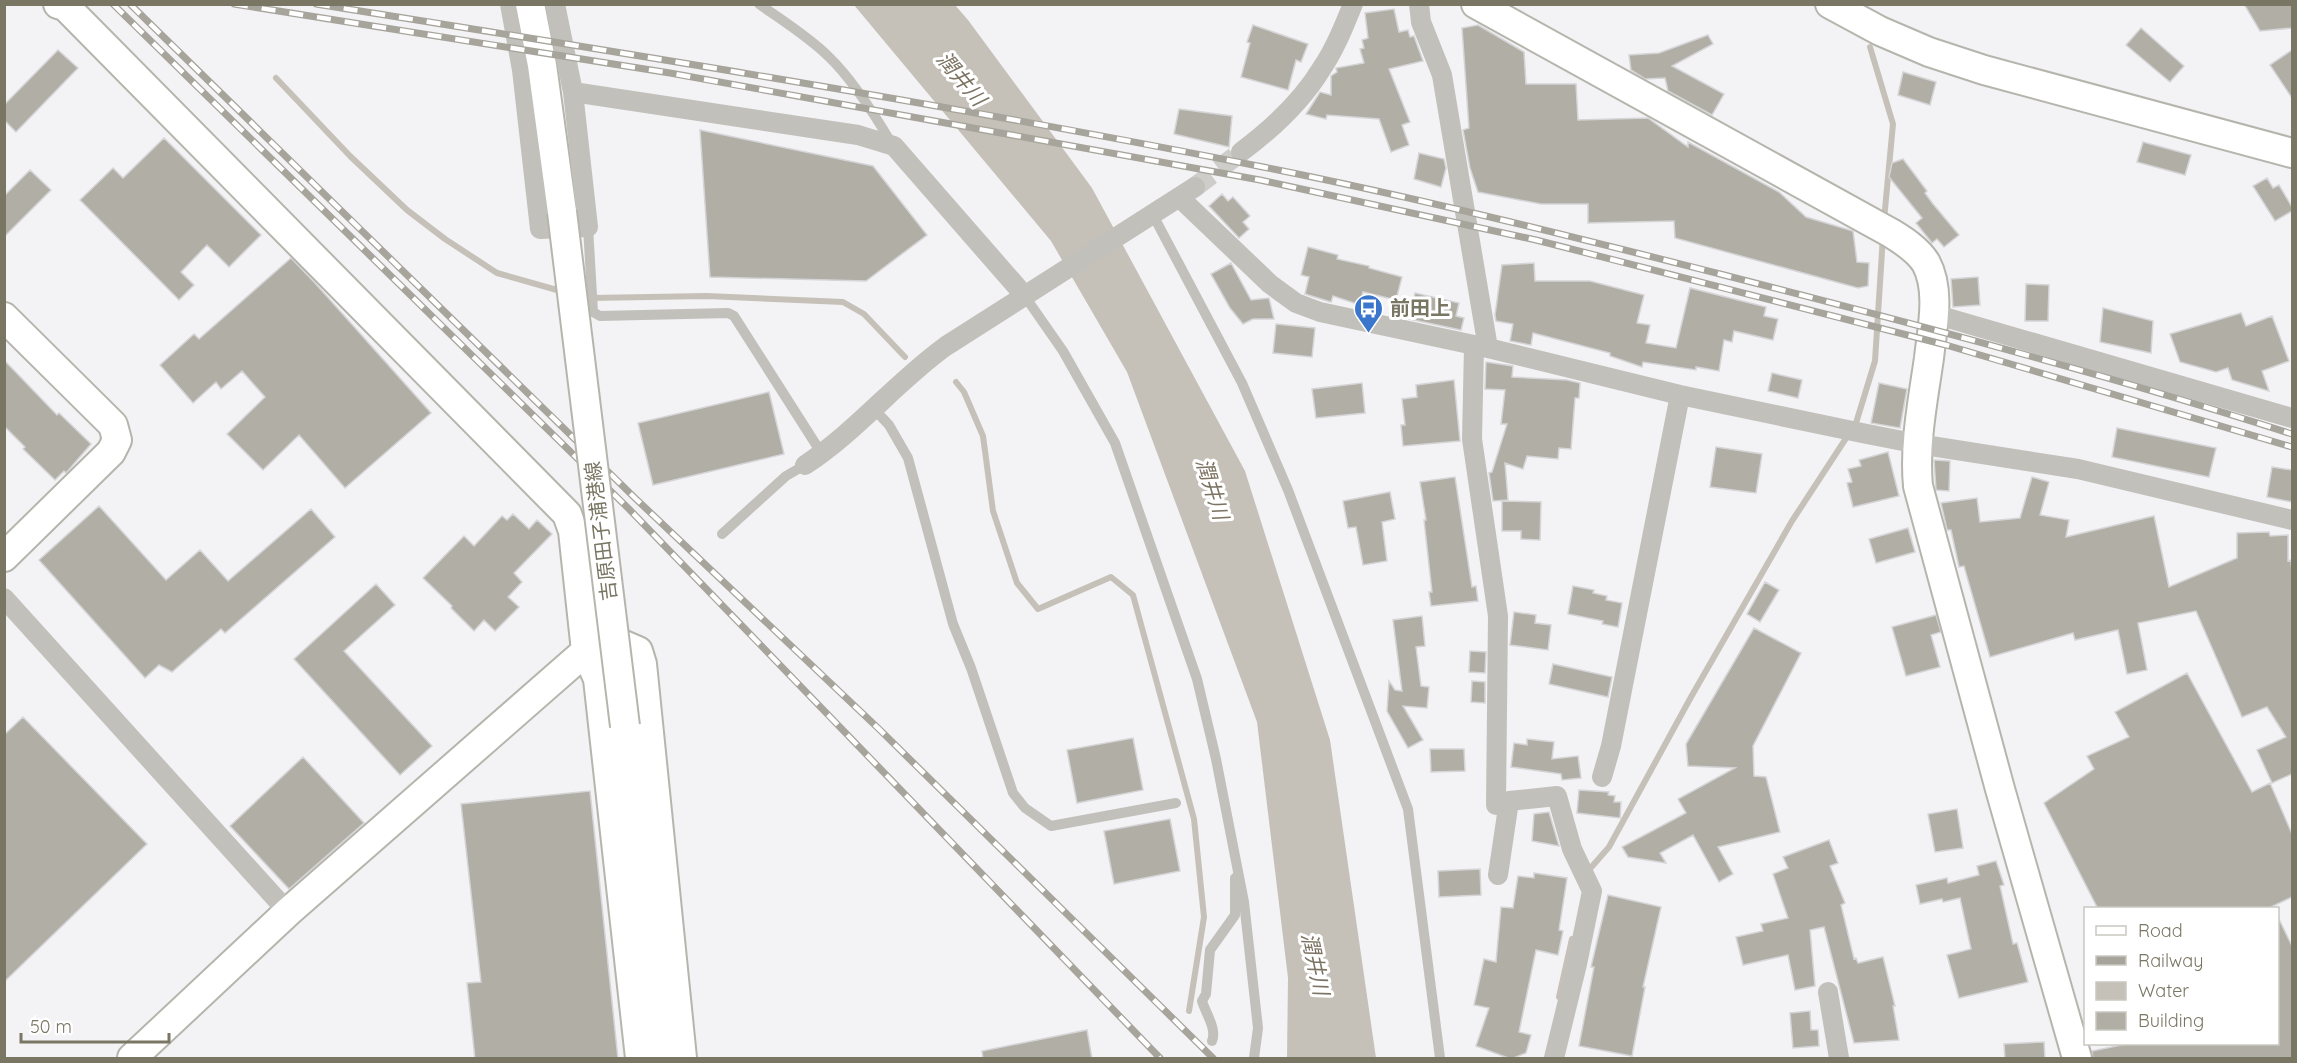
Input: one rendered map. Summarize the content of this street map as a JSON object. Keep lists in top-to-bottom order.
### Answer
{
  "streets": {
    "street": ["吉原田子浦港線"]
  },
  "water": ["潤井川"],
  "places": {
    "bus stop": ["前田上"]
  },
  "legend": [
    "Road",
    "Railway",
    "Water",
    "Building"
  ],
  "scale_bar": "50 m"
}
